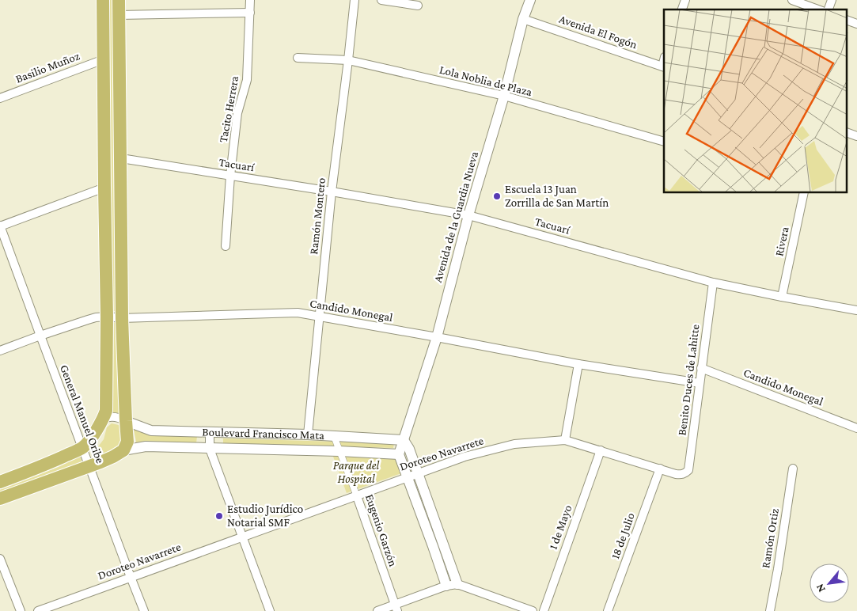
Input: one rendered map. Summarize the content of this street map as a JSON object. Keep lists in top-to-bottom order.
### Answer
{
  "streets": {
    "main road": ["Boulevard Francisco Mata"],
    "street": [
      "Avenida El Fogón",
      "Basilio Muñoz",
      "Lola Noblia de Plaza",
      "Tacito Herrera",
      "Tacuarí",
      "Ramón Montero",
      "Avenida de la Guardia Nueva",
      "Rivera",
      "Candido Monegal",
      "Benito Duces de Lahitte",
      "General Manuel Oribe",
      "Doroteo Navarrete",
      "1 de Mayo",
      "Eugenio Garzón",
      "18 de Julio",
      "Ramón Ortiz"
    ]
  },
  "crossings": [
    ["Avenida El Fogón", "Avenida de la Guardia Nueva"],
    ["Lola Noblia de Plaza", "Ramón Montero"],
    ["Lola Noblia de Plaza", "Avenida de la Guardia Nueva"],
    ["Tacito Herrera", "Tacuarí"],
    ["Tacuarí", "Ramón Montero"],
    ["Tacuarí", "Avenida de la Guardia Nueva"],
    ["Tacuarí", "Rivera"],
    ["Tacuarí", "Benito Duces de Lahitte"],
    ["Ramón Montero", "Candido Monegal"],
    ["Ramón Montero", "Boulevard Francisco Mata"],
    ["Avenida de la Guardia Nueva", "Candido Monegal"],
    ["Avenida de la Guardia Nueva", "Boulevard Francisco Mata"],
    ["Candido Monegal", "Benito Duces de Lahitte"],
    ["Candido Monegal", "General Manuel Oribe"],
    ["Benito Duces de Lahitte", "Doroteo Navarrete"],
    ["General Manuel Oribe", "Boulevard Francisco Mata"],
    ["General Manuel Oribe", "Doroteo Navarrete"],
    ["Boulevard Francisco Mata", "Eugenio Garzón"],
    ["Doroteo Navarrete", "1 de Mayo"],
    ["Doroteo Navarrete", "Eugenio Garzón"],
    ["Doroteo Navarrete", "18 de Julio"]
  ],
  "parks": ["Parque del Hospital"],
  "places": ["Escuela 13 Juan Zorrilla de San Martín", "Estudio Jurídico Notarial SMF"],
  "north": "bottom left"
}
